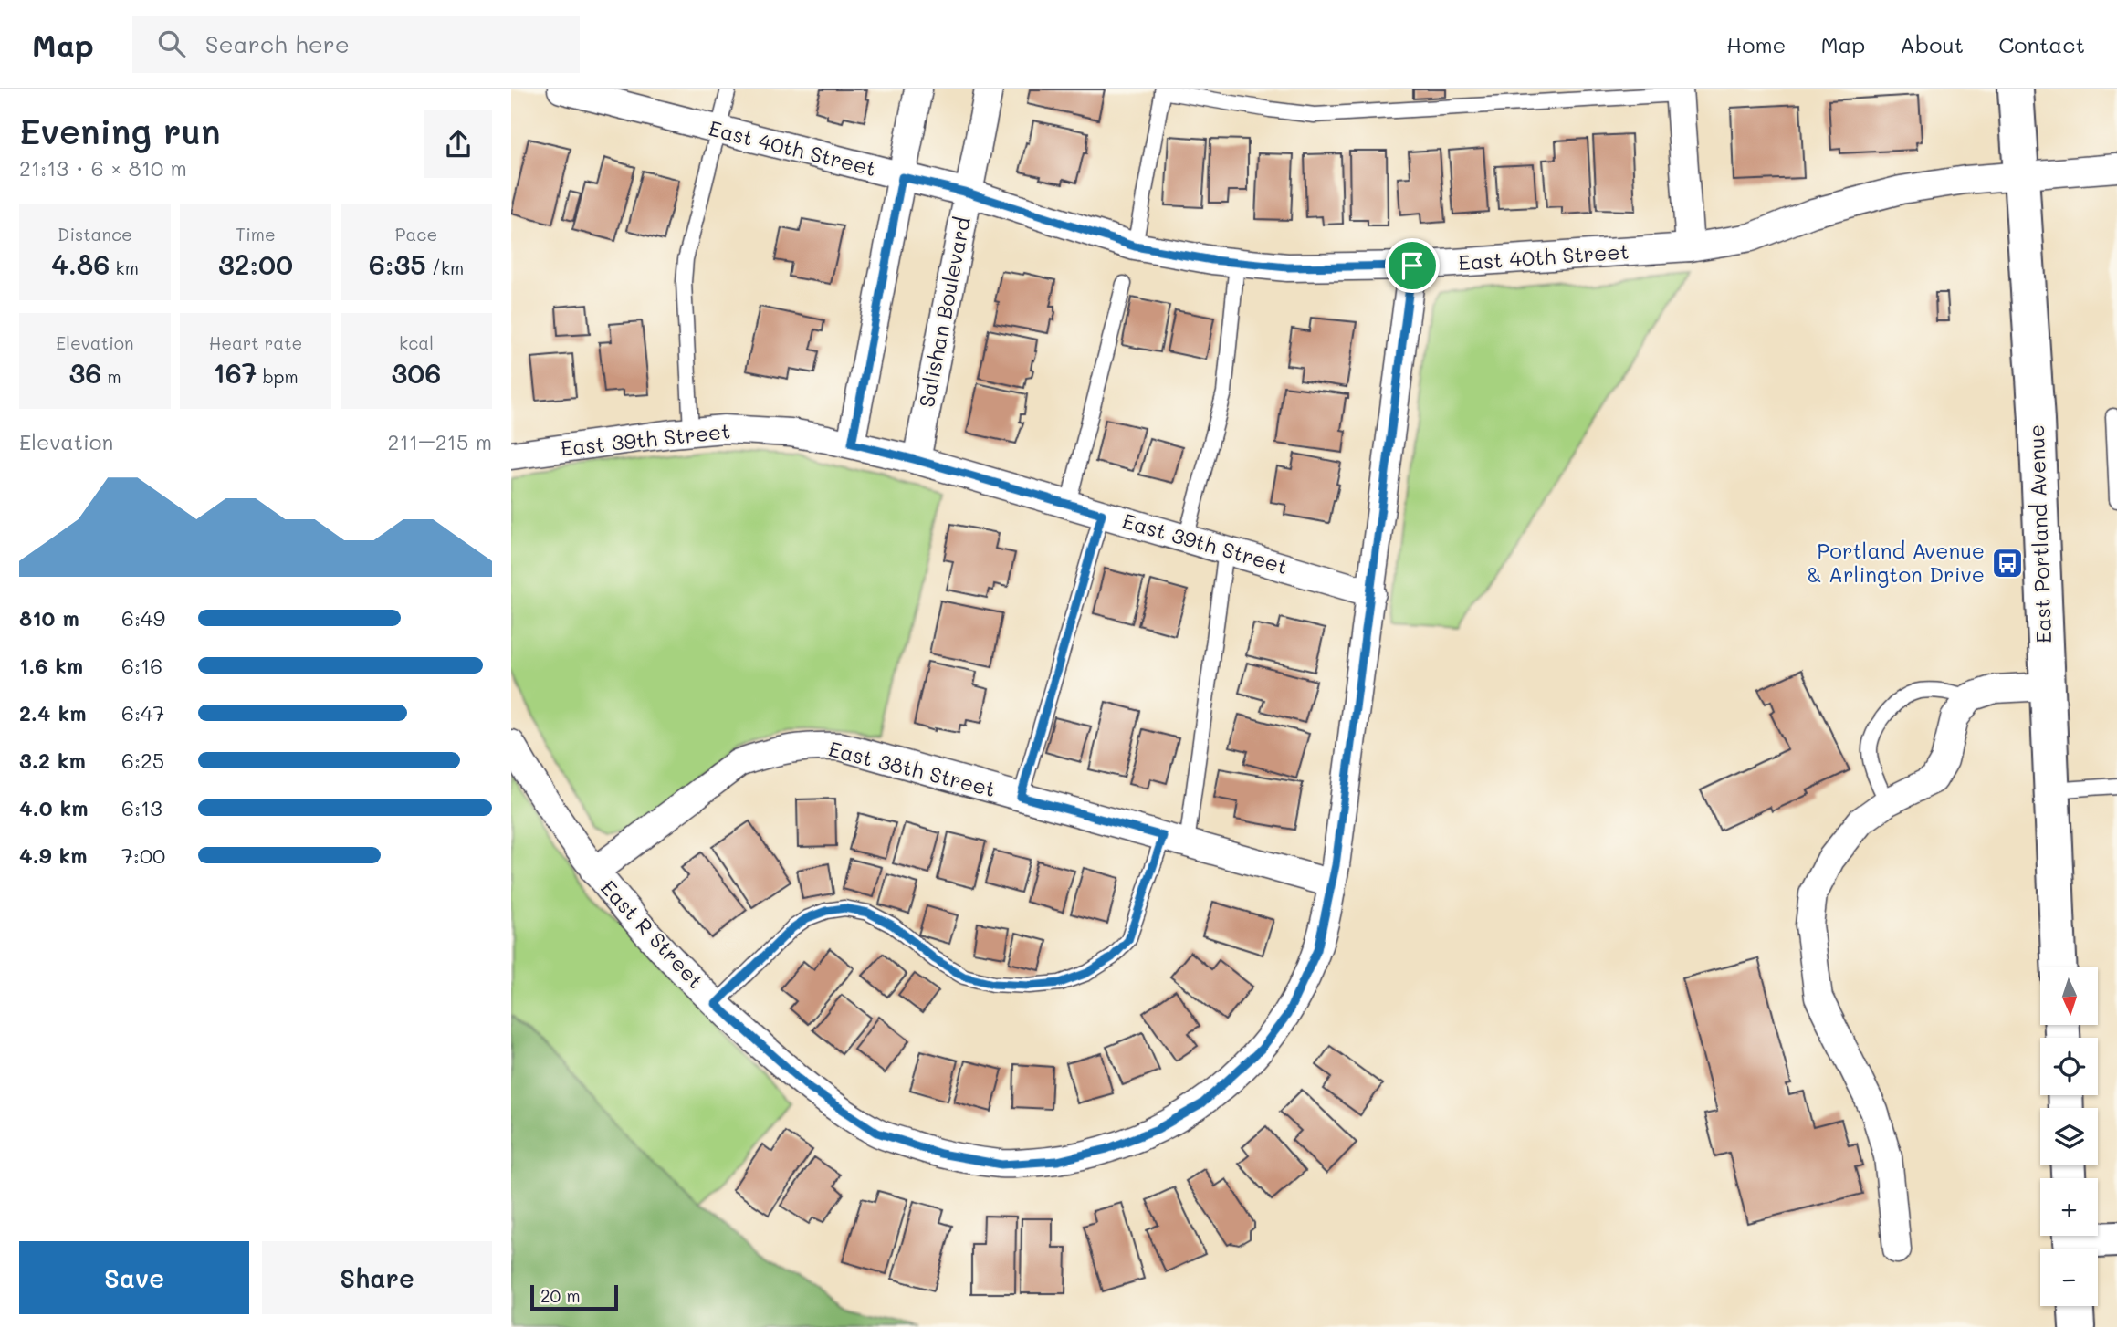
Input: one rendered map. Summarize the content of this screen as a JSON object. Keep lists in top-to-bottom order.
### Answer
{
  "streets": {
    "main road": ["East Portland Avenue"],
    "street": [
      "East 40th Street",
      "Salishan Boulevard",
      "East 39th Street",
      "East 38th Street",
      "East R Street"
    ]
  },
  "crossings": [
    ["East 40th Street", "Salishan Boulevard"],
    ["East 40th Street", "East Portland Avenue"],
    ["East 40th Street", "East R Street"],
    ["Salishan Boulevard", "East 39th Street"],
    ["East 39th Street", "East R Street"],
    ["East 38th Street", "East R Street"]
  ],
  "places": {
    "bus stop": ["Portland Avenue & Arlington Drive"]
  },
  "scale_bar": "20 m",
  "north": "bottom",
  "page": {
    "header": "Map",
    "search": "Search here",
    "nav": [
      "Home",
      "Map",
      "About",
      "Contact"
    ],
    "heading": ["Evening run", "21:13 · 6 × 810 m"],
    "stats": [
      ["Distance", "4.86 km"],
      ["Time", "32:00"],
      ["Pace", "6:35 /km"],
      ["Elevation", "36 m"],
      ["Heart rate", "167 bpm"],
      ["kcal", "306"]
    ],
    "chart": ["Elevation", "211–215 m"],
    "list": [
      {
        "name": "810 m",
        "note": "6:49"
      },
      {
        "name": "1.6 km",
        "note": "6:16"
      },
      {
        "name": "2.4 km",
        "note": "6:47"
      },
      {
        "name": "3.2 km",
        "note": "6:25"
      },
      {
        "name": "4.0 km",
        "note": "6:13"
      },
      {
        "name": "4.9 km",
        "note": "7:00"
      }
    ],
    "map_buttons": ["+", "−"],
    "buttons": ["Save", "Share"],
    "scale": "20 m"
  }
}
